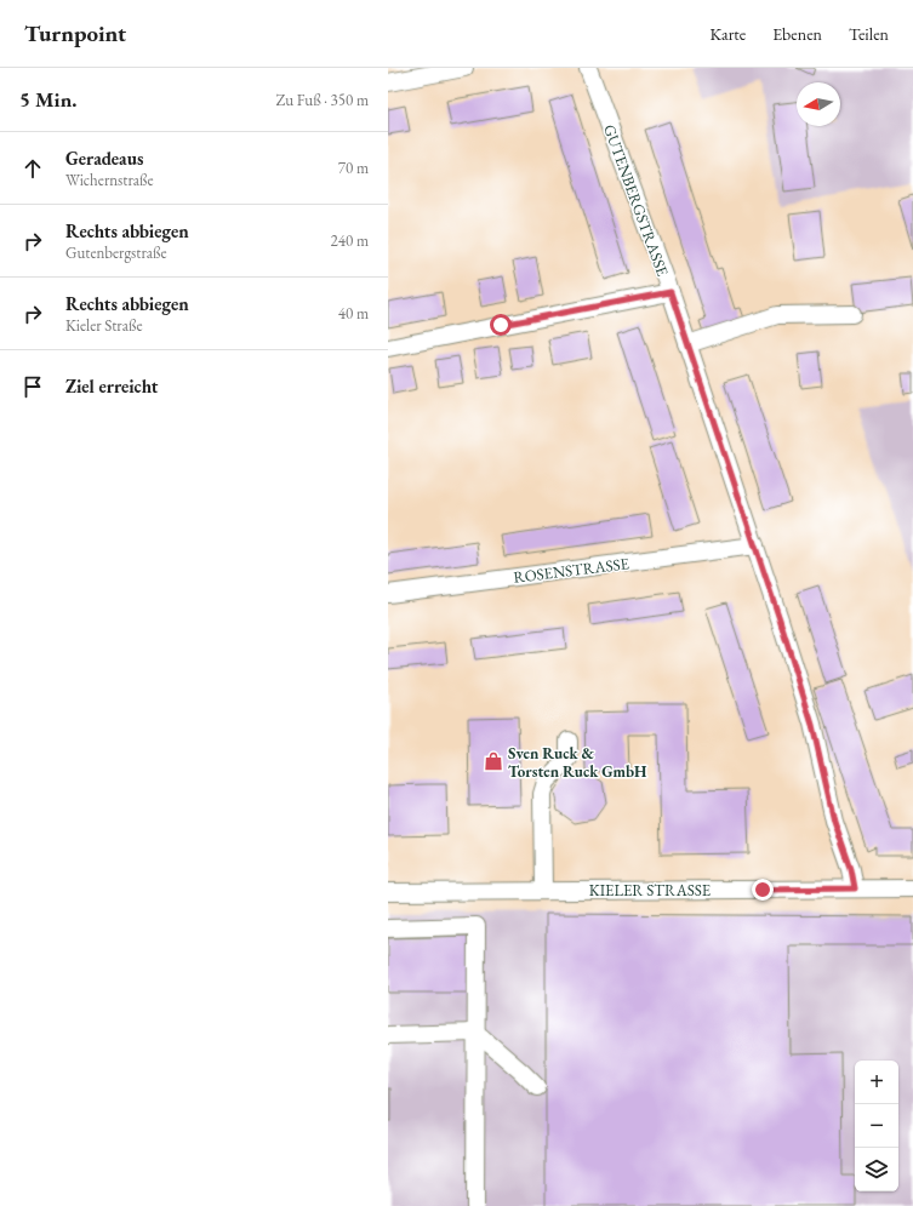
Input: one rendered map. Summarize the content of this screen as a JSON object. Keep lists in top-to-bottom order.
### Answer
{
  "streets": {
    "street": ["GUTENBERGSTRASSE", "ROSENSTRASSE", "KIELER STRASSE"]
  },
  "crossings": [
    ["GUTENBERGSTRASSE", "ROSENSTRASSE"],
    ["GUTENBERGSTRASSE", "KIELER STRASSE"]
  ],
  "places": {
    "shop": ["Sven Ruck & Torsten Ruck GmbH"]
  },
  "north": "left",
  "page": {
    "header": "Turnpoint",
    "nav": ["Karte", "Ebenen", "Teilen"],
    "heading": ["5 Min.", "Zu Fuß · 350 m"],
    "list": [
      ["Geradeaus", "Wichernstraße", "70 m"],
      ["Rechts abbiegen", "Gutenbergstraße", "240 m"],
      ["Rechts abbiegen", "Kieler Straße", "40 m"],
      "Ziel erreicht"
    ],
    "map_buttons": ["+", "−"]
  }
}
